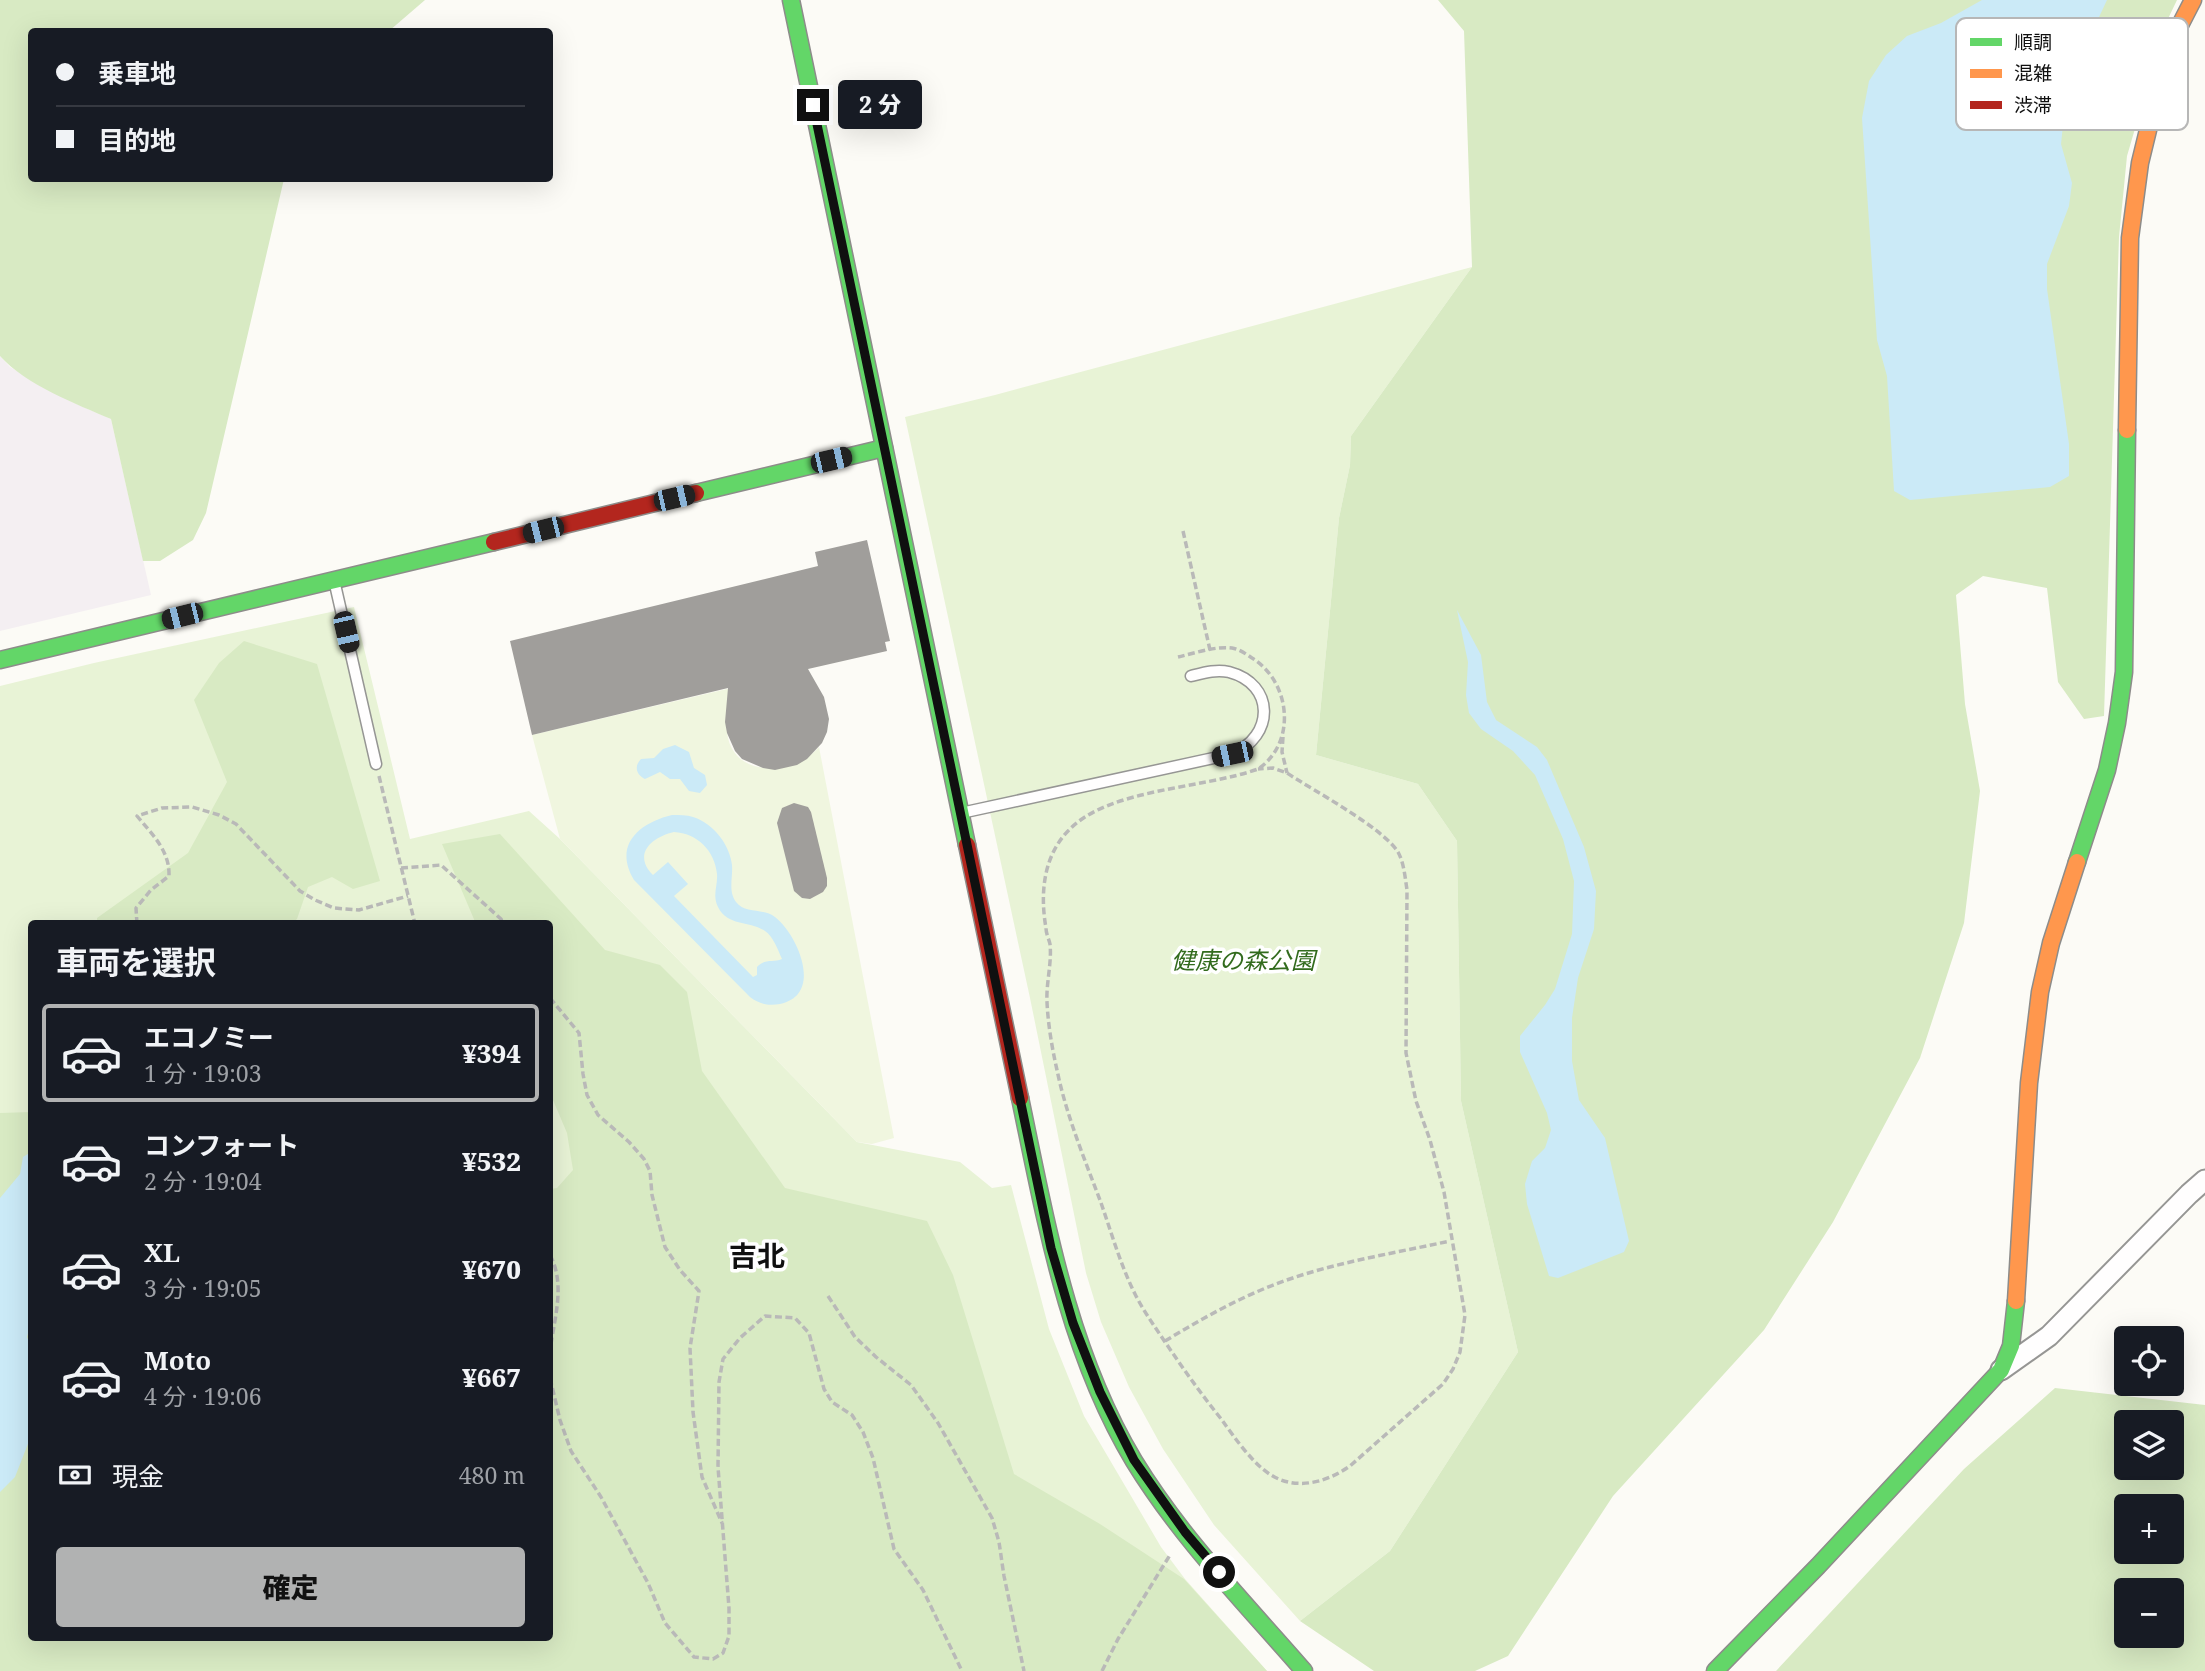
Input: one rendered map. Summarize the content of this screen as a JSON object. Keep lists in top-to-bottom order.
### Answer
{
  "districts": ["吉北"],
  "parks": ["健康の森公園"],
  "legend": ["順調", "混雑", "渋滞"],
  "page": {
    "banner": ["乗車地", "目的地"],
    "bubble": "2 分",
    "heading": "車両を選択",
    "list": [
      {
        "name": "エコノミー",
        "note": "1 分 · 19:03",
        "value": "¥394"
      },
      {
        "name": "コンフォート",
        "note": "2 分 · 19:04",
        "value": "¥532"
      },
      {
        "name": "XL",
        "note": "3 分 · 19:05",
        "value": "¥670"
      },
      {
        "name": "Moto",
        "note": "4 分 · 19:06",
        "value": "¥667"
      }
    ],
    "map_buttons": ["+", "−"],
    "pay": ["現金", "480 m"],
    "buttons": "確定"
  }
}
